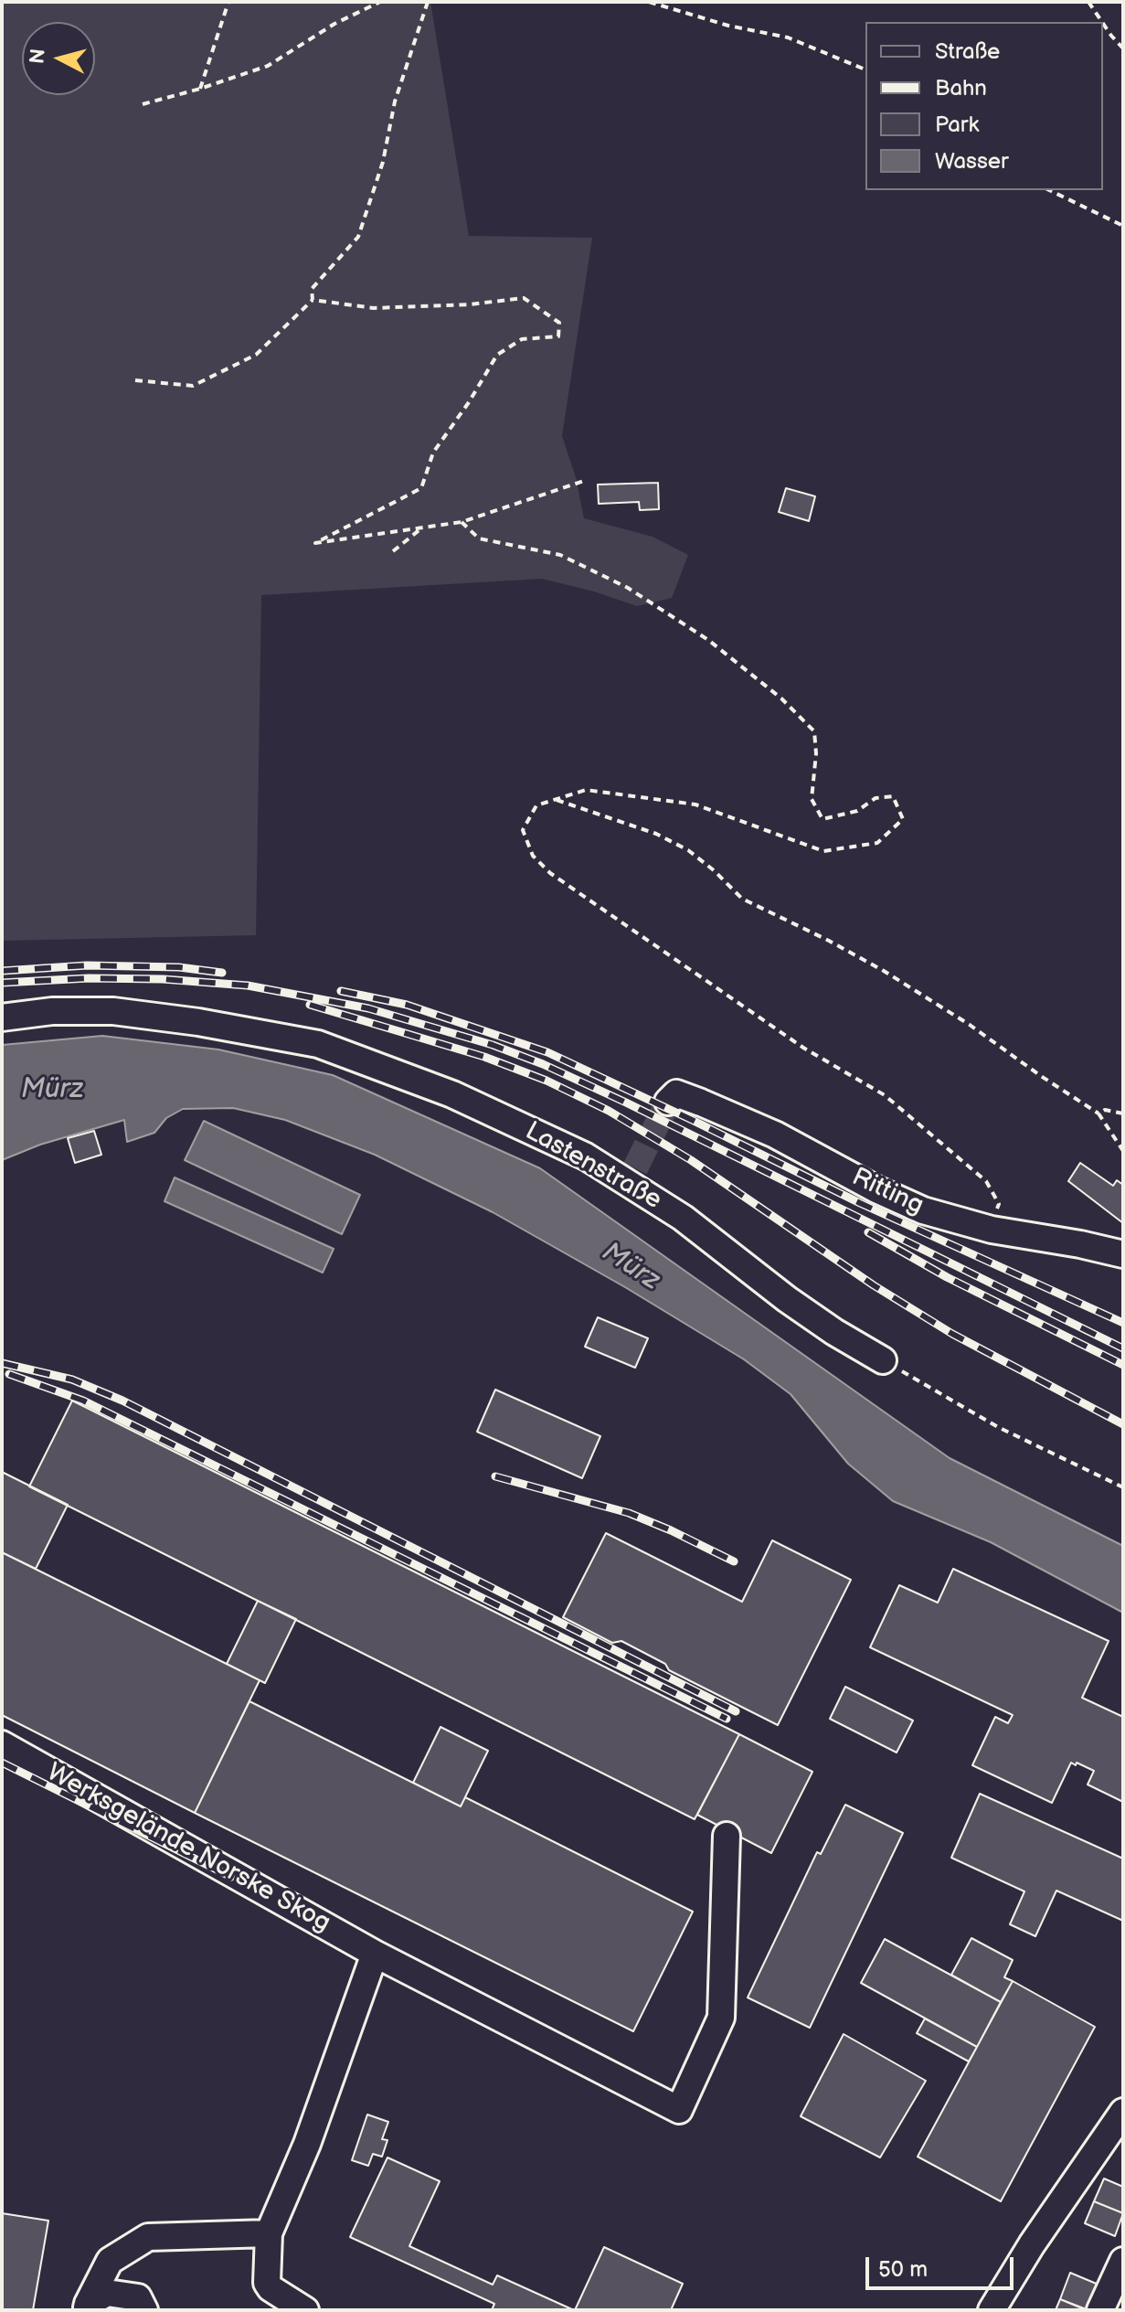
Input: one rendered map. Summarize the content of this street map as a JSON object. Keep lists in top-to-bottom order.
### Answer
{
  "streets": {
    "street": ["Lastenstraße", "Ritting", "Werksgelände Norske Skog"]
  },
  "water": ["Mürz"],
  "legend": [
    "Straße",
    "Bahn",
    "Park",
    "Wasser"
  ],
  "scale_bar": "50 m",
  "north": "left"
}
